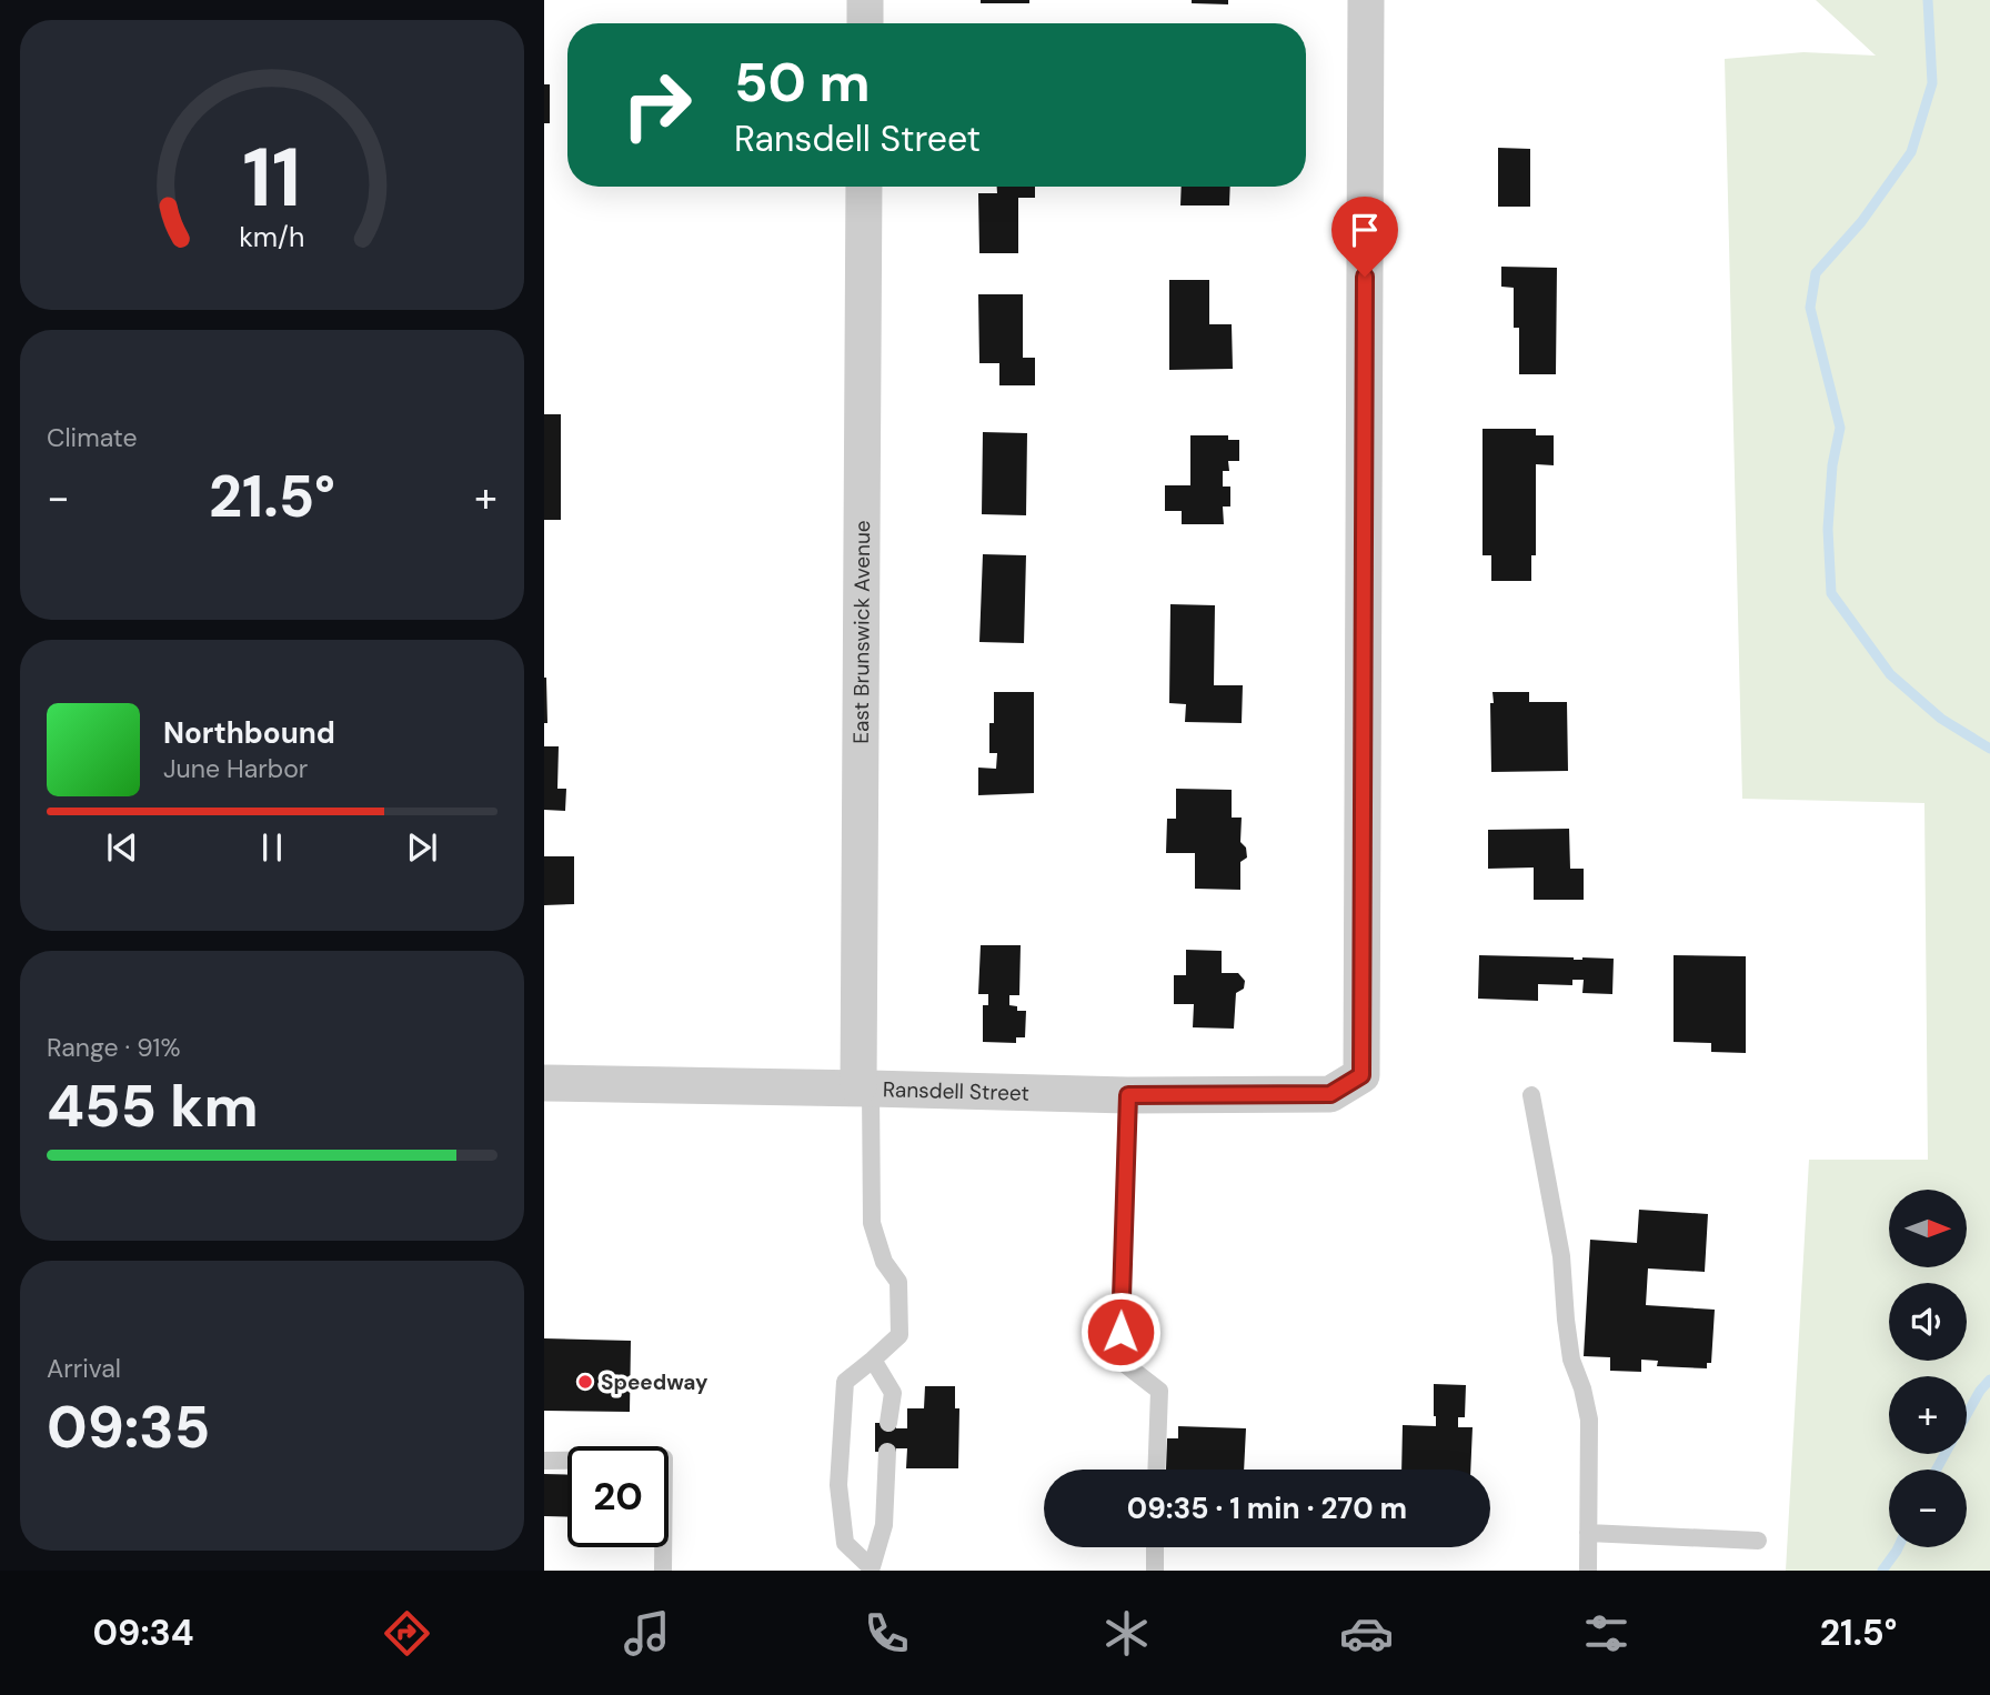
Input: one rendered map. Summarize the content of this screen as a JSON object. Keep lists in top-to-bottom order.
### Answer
{
  "streets": {
    "street": ["East Brunswick Avenue", "Ransdell Street"]
  },
  "crossings": [
    ["East Brunswick Avenue", "Ransdell Street"]
  ],
  "places": ["Speedway"],
  "north": "right",
  "page": {
    "turn": ["50 m", "Ransdell Street"],
    "tile": [
      "Climate",
      ["Range · 91%", "455 km"],
      ["Arrival", "09:35"]
    ],
    "heat": ["−", "21.5°", "+"],
    "song": ["Northbound", "June Harbor"],
    "map_buttons": ["+", "−"],
    "limit": "20",
    "trip": "09:35 · 1 min · 270 m",
    "tabs": ["09:34", "21.5°"],
    "gauge": ["11", "km/h"]
  }
}
